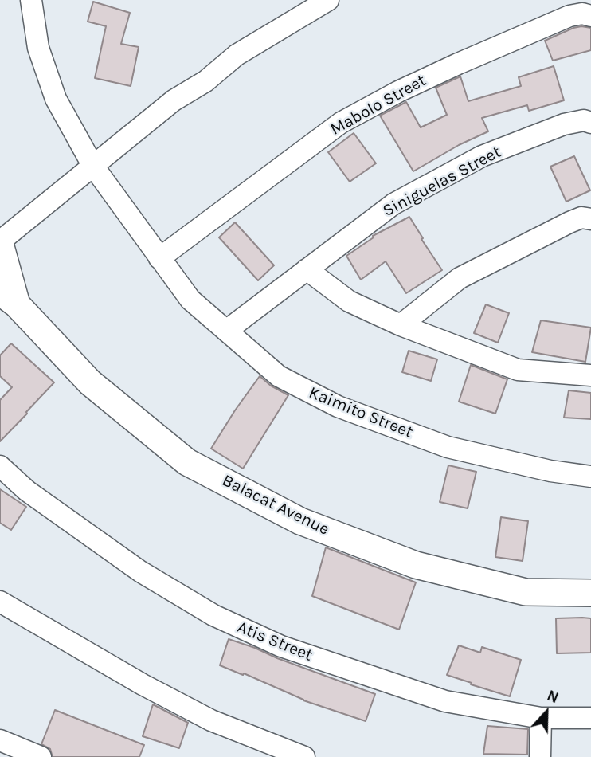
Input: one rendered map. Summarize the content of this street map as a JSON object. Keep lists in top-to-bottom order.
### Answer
{
  "streets": {
    "street": [
      "Mabolo Street",
      "Siniguelas Street",
      "Kaimito Street",
      "Balacat Avenue",
      "Atis Street"
    ]
  },
  "crossings": [
    ["Mabolo Street", "Kaimito Street"],
    ["Siniguelas Street", "Kaimito Street"]
  ],
  "north": "top"
}
